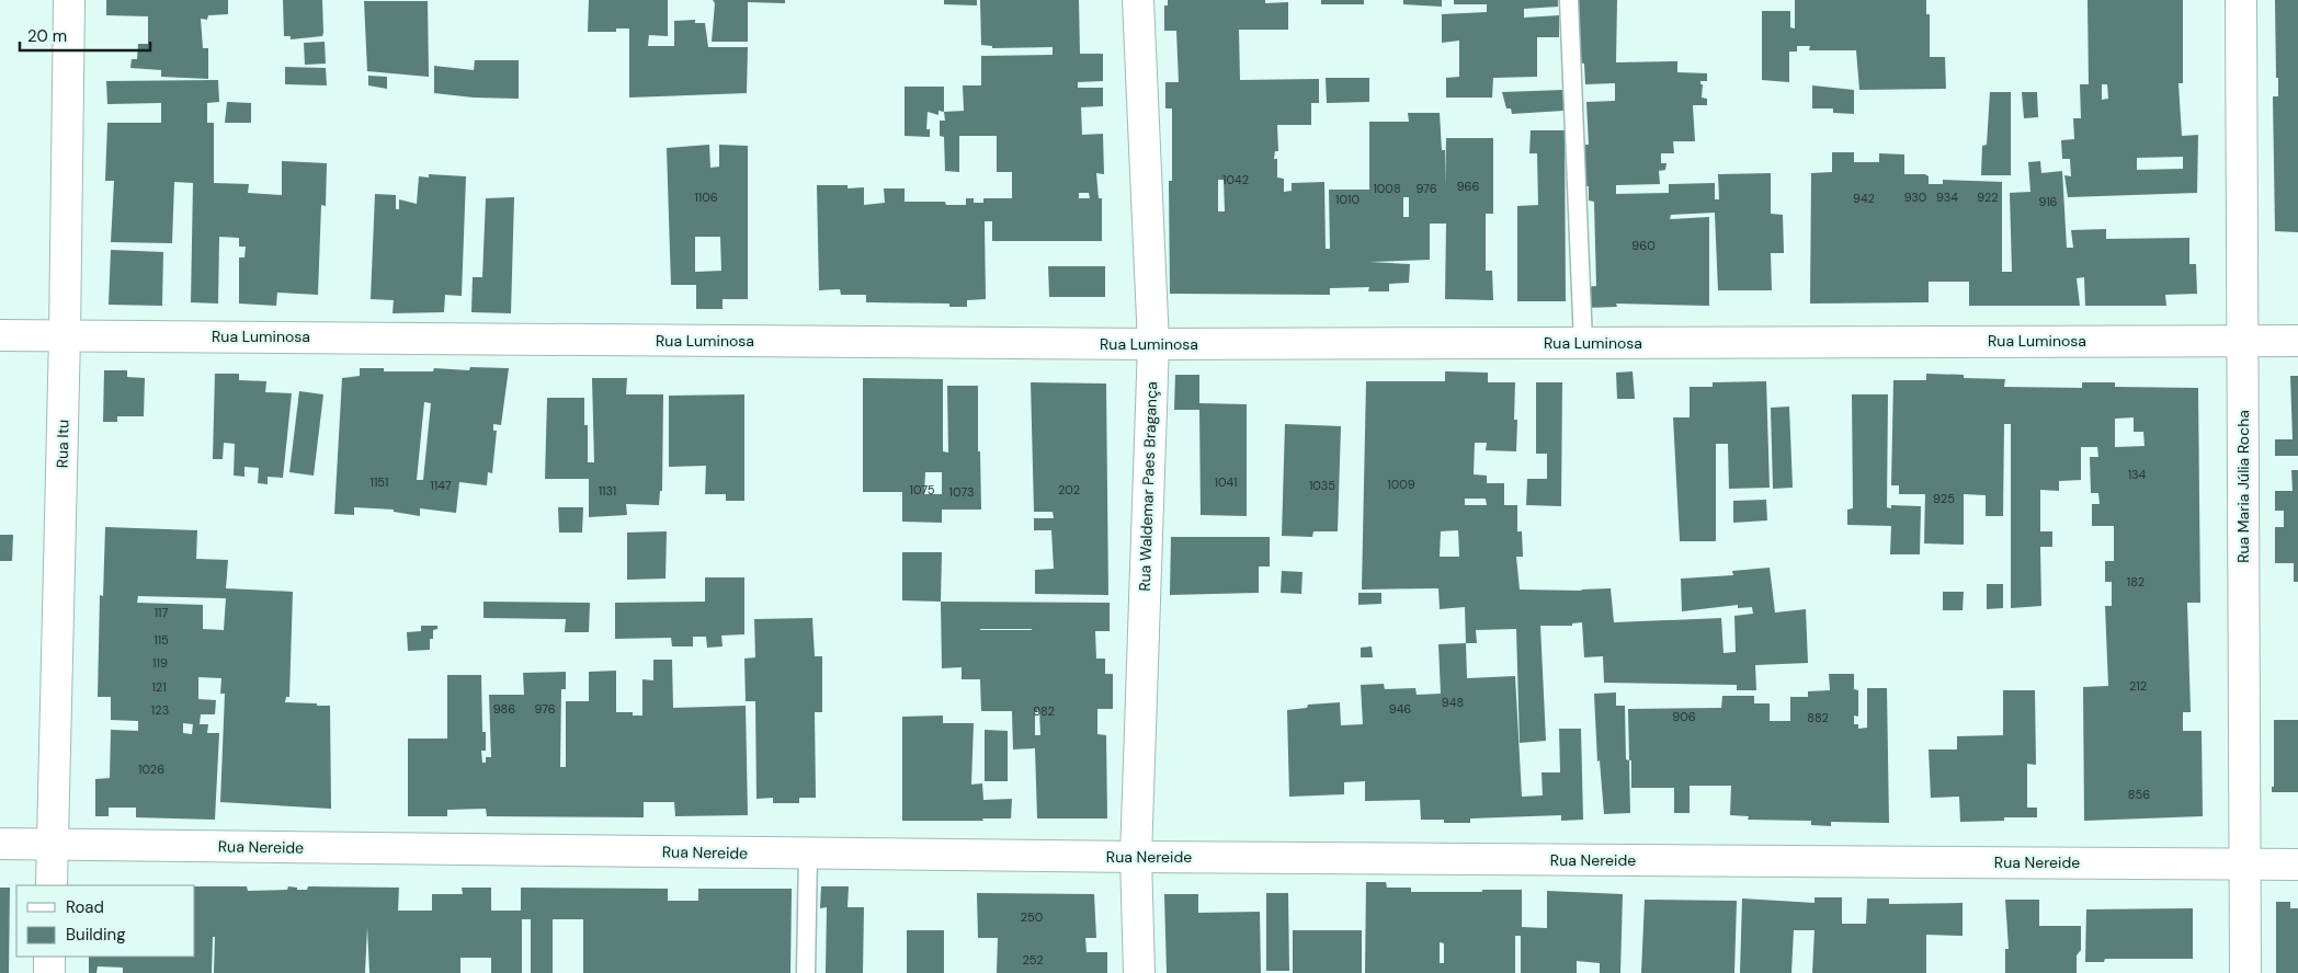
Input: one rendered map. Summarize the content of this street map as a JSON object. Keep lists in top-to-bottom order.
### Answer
{
  "streets": {
    "street": [
      "Rua Luminosa",
      "Rua Itu",
      "Rua Waldemar Paes Bragança",
      "Rua Maria Júlia Rocha",
      "Rua Nereide"
    ]
  },
  "crossings": [
    ["Rua Luminosa", "Rua Itu"],
    ["Rua Luminosa", "Rua Waldemar Paes Bragança"],
    ["Rua Luminosa", "Rua Maria Júlia Rocha"],
    ["Rua Itu", "Rua Nereide"],
    ["Rua Waldemar Paes Bragança", "Rua Nereide"],
    ["Rua Maria Júlia Rocha", "Rua Nereide"]
  ],
  "house_numbers": [
    "1042",
    "966",
    "1008",
    "976",
    "1106",
    "930",
    "934",
    "922",
    "942",
    "1010",
    "916",
    "960",
    "134",
    "1151",
    "1041",
    "1009",
    "1147",
    "1035",
    "1075",
    "202",
    "1131",
    "1073",
    "925",
    "182",
    "117",
    "115",
    "119",
    "212",
    "121",
    "948",
    "986",
    "976",
    "946",
    "123",
    "982",
    "906",
    "882",
    "1026",
    "856",
    "250",
    "252"
  ],
  "legend": ["Road", "Building"],
  "scale_bar": "20 m"
}
